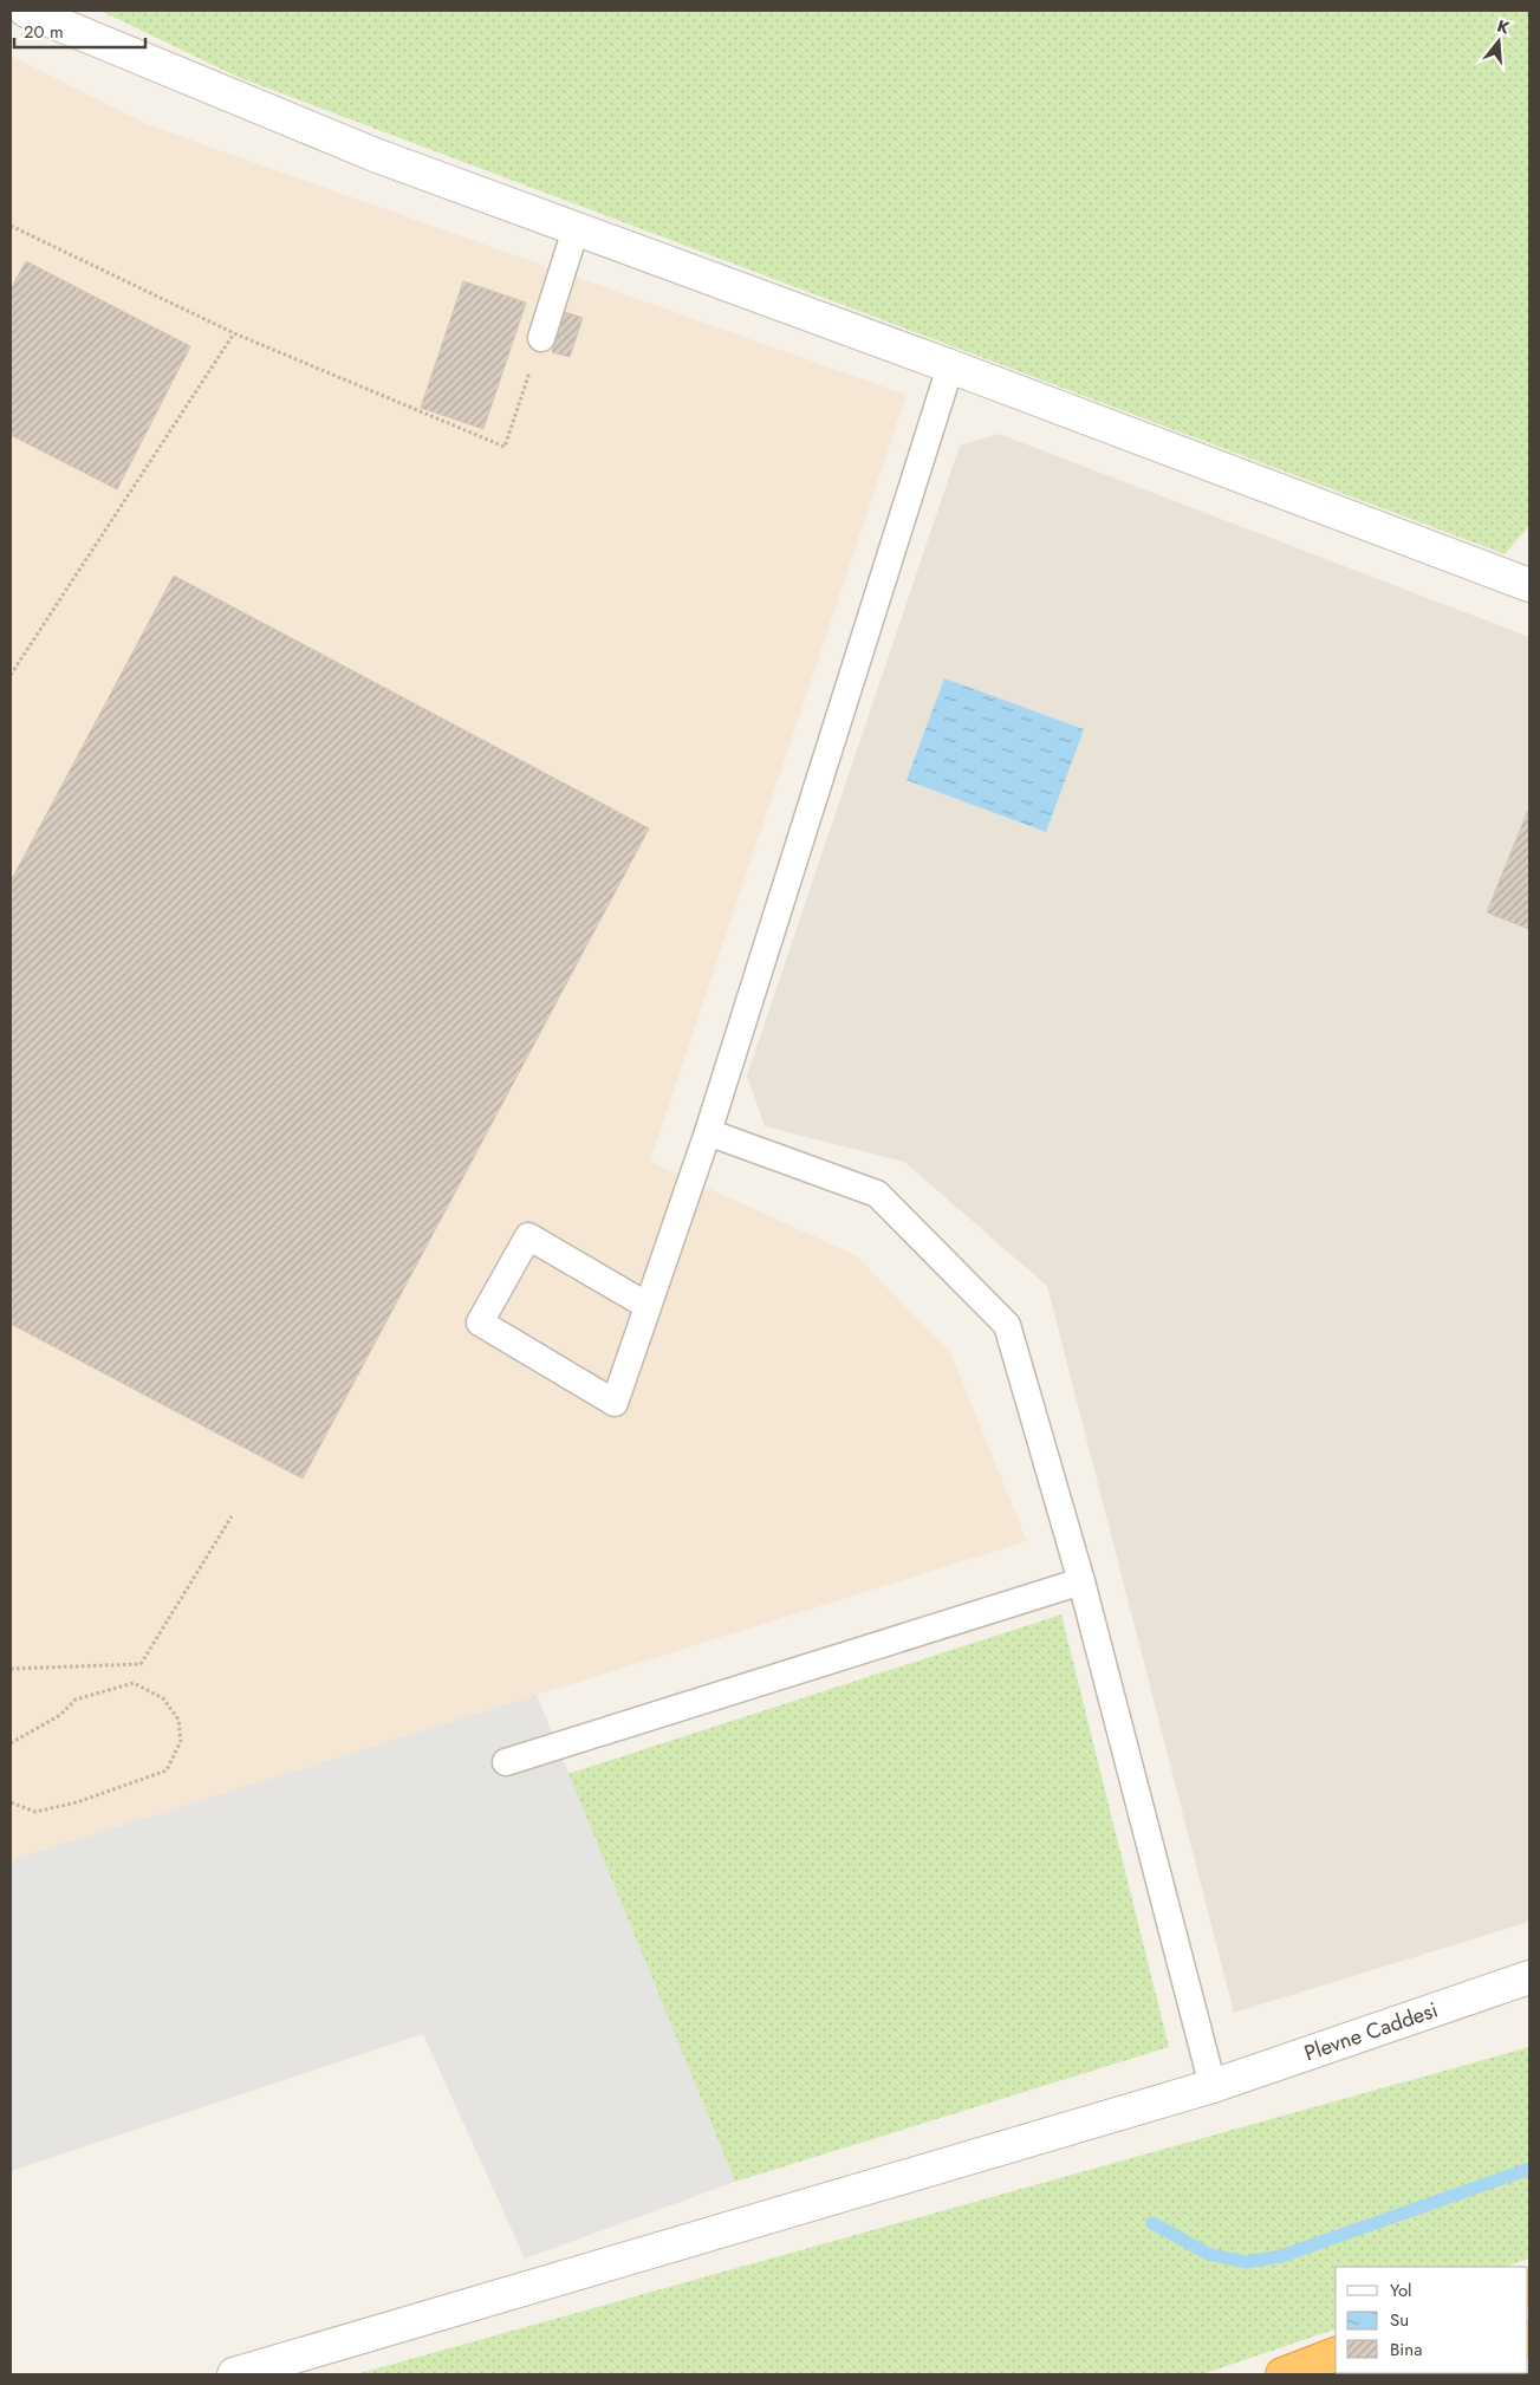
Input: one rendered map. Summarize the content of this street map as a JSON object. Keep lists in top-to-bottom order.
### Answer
{
  "streets": {
    "street": ["Plevne Caddesi"]
  },
  "legend": ["Yol", "Su", "Bina"],
  "scale_bar": "20 m",
  "north": "top"
}
